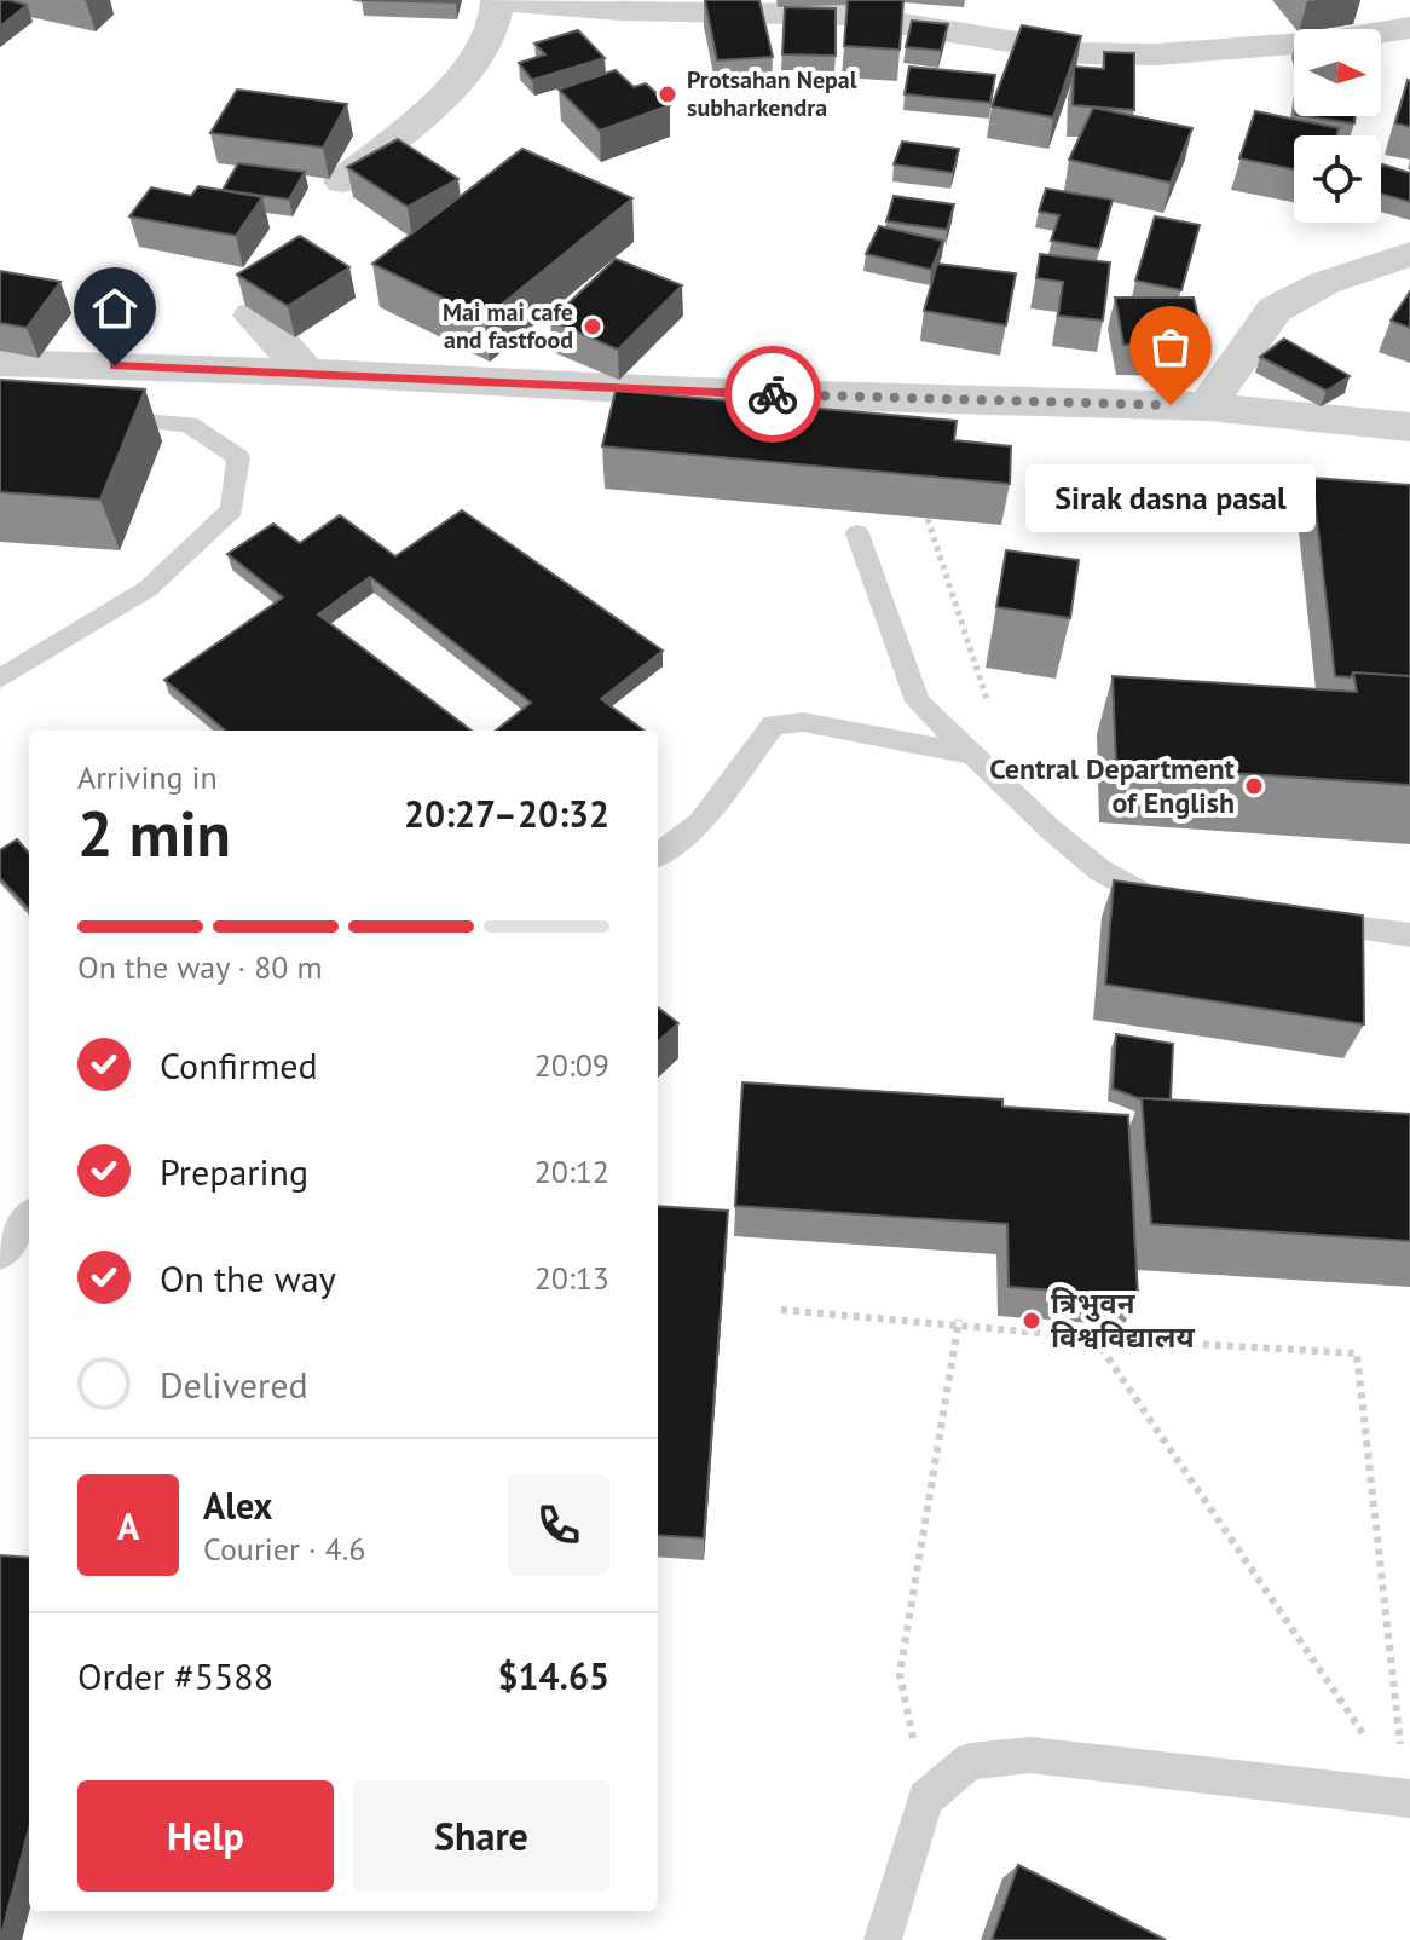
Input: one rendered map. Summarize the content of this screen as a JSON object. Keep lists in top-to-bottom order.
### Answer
{
  "places": [
    "Protsahan Nepal subharkendra",
    "Mai mai cafe and fastfood",
    "Sirak dasna pasal",
    "Central Department of English",
    "त्रिभुवन विश्वविद्यालय"
  ],
  "north": "right",
  "page": {
    "bubble": "Sirak dasna pasal",
    "heading": ["2 min", "Arriving in", "20:27–20:32"],
    "panel": [
      "Alex",
      "Courier · 4.6",
      "Order #5588",
      "$14.65"
    ],
    "bar": "On the way · 80 m",
    "list": [
      ["Confirmed", "20:09"],
      ["Preparing", "20:12"],
      ["On the way", "20:13"],
      "Delivered"
    ],
    "round": "A",
    "buttons": ["Help", "Share"]
  }
}
